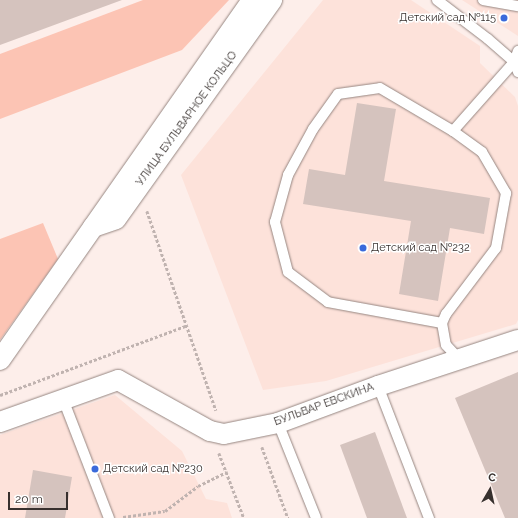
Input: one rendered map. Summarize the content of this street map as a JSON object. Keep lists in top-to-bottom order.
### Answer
{
  "streets": {
    "street": ["УЛИЦА БУЛЬВАРНОЕ КОЛЬЦО", "БУЛЬВАР ЕВСКИНА"]
  },
  "places": ["Детский сад №115", "Детский сад №232", "Детский сад №230"],
  "scale_bar": "20 m",
  "north": "top"
}
